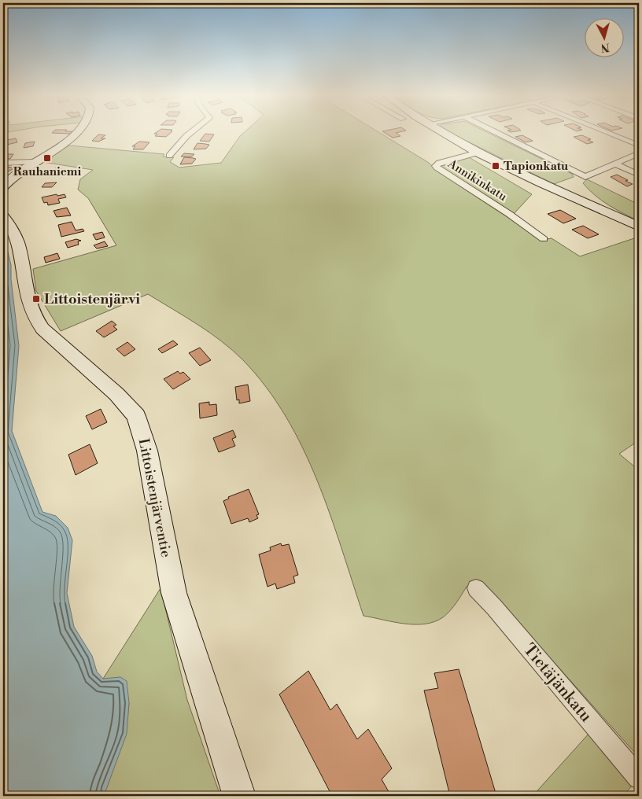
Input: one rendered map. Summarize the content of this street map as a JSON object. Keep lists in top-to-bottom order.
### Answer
{
  "streets": {
    "street": ["Annikinkatu", "Littoistenjärventie", "Tietäjänkatu"]
  },
  "places": {
    "transit": ["Rauhaniemi", "Tapionkatu", "Littoistenjärvi"]
  },
  "north": "bottom"
}
